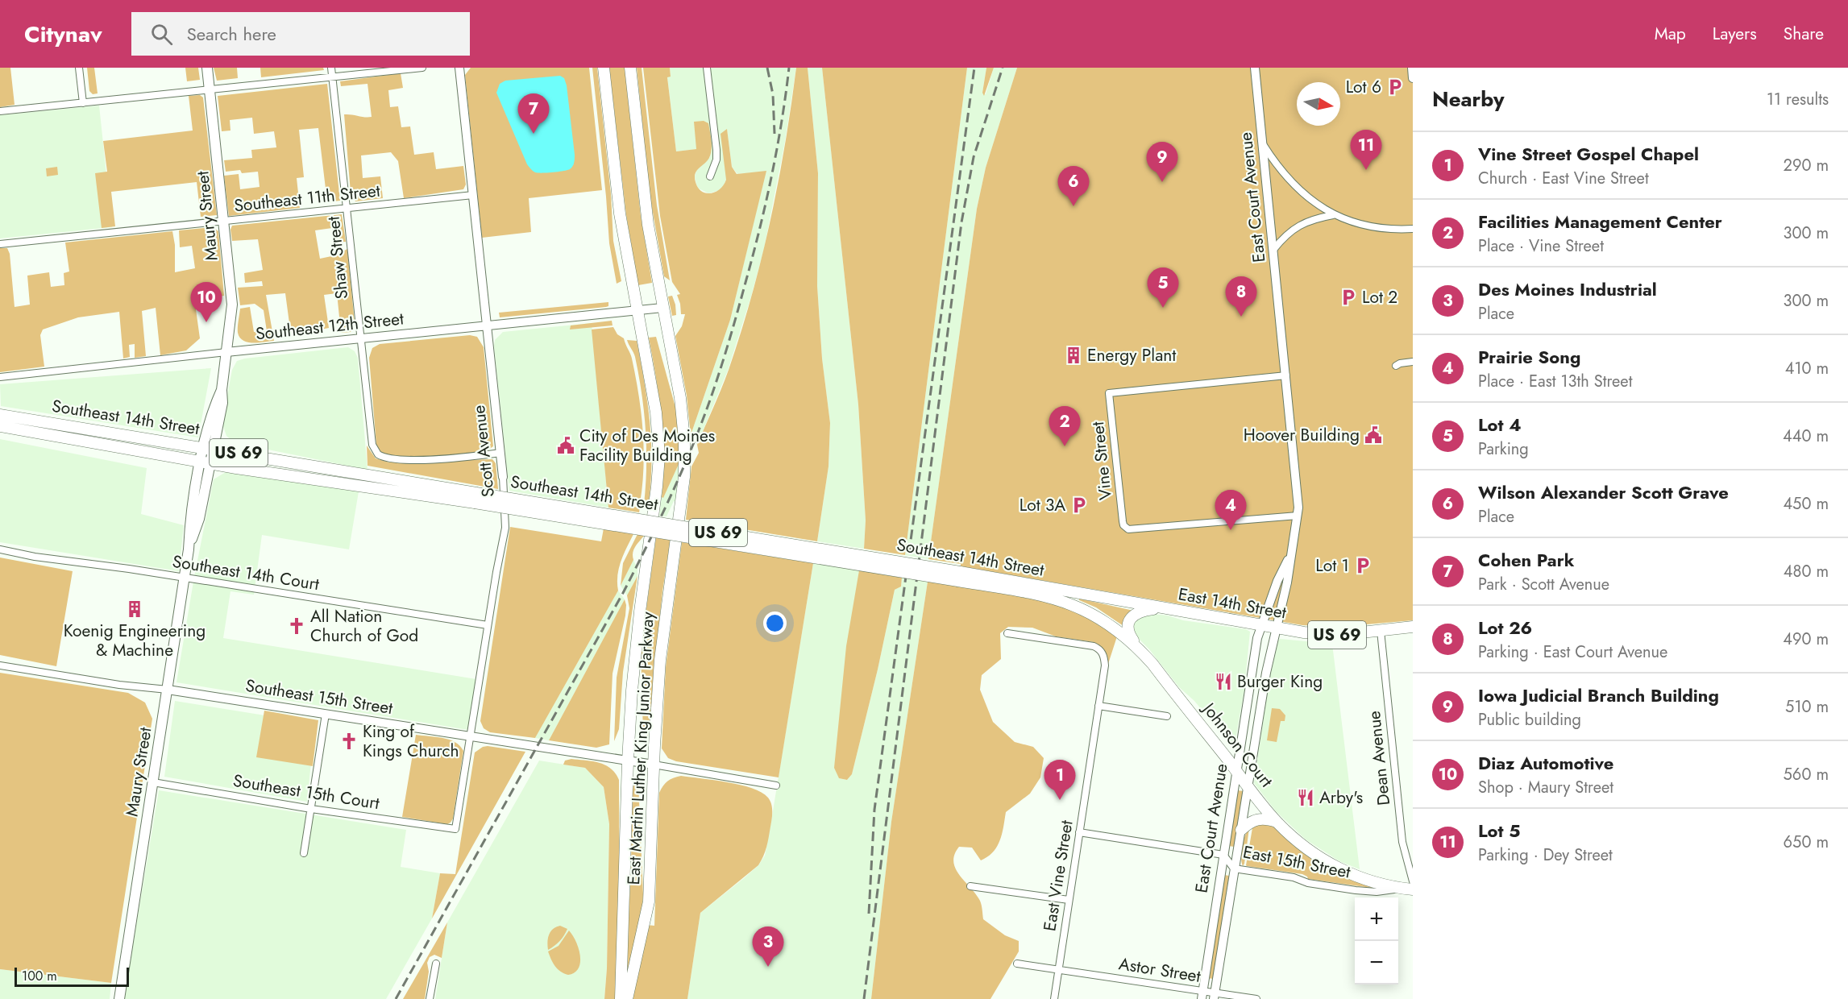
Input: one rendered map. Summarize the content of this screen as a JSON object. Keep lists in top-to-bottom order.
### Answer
{
  "streets": {
    "main road": [
      "Maury Street",
      "Southeast 14th Street",
      "US 69",
      "East 14th Street",
      "Johnson Court",
      "East Martin Luther King Junior Parkway",
      "East 15th Street"
    ],
    "street": [
      "East Court Avenue",
      "Southeast 11th Street",
      "Shaw Street",
      "Southeast 12th Street",
      "Scott Avenue",
      "Vine Street",
      "Southeast 14th Court",
      "Southeast 15th Street",
      "Dean Avenue",
      "Southeast 15th Court",
      "East Vine Street",
      "Astor Street"
    ]
  },
  "crossings": [
    ["East Court Avenue", "Vine Street"],
    ["East Court Avenue", "East 14th Street"],
    ["East Court Avenue", "Johnson Court"],
    ["East Court Avenue", "East 15th Street"],
    ["East Court Avenue", "Astor Street"],
    ["Southeast 11th Street", "Maury Street"],
    ["Southeast 11th Street", "Shaw Street"],
    ["Southeast 11th Street", "Scott Avenue"],
    ["Maury Street", "Southeast 12th Street"],
    ["Maury Street", "Southeast 14th Street"],
    ["Maury Street", "Southeast 14th Court"],
    ["Maury Street", "Southeast 15th Street"],
    ["Maury Street", "Southeast 15th Court"],
    ["Shaw Street", "Southeast 12th Street"],
    ["Shaw Street", "Scott Avenue"],
    ["Southeast 12th Street", "Scott Avenue"],
    ["Southeast 12th Street", "East Martin Luther King Junior Parkway"],
    ["Southeast 14th Street", "East 14th Street"],
    ["Southeast 14th Street", "Johnson Court"],
    ["Scott Avenue", "Southeast 14th Court"],
    ["Scott Avenue", "Southeast 15th Street"],
    ["Scott Avenue", "Southeast 15th Court"],
    ["East 14th Street", "Dean Avenue"],
    ["Southeast 15th Street", "East Martin Luther King Junior Parkway"],
    ["Johnson Court", "East 15th Street"],
    ["East 15th Street", "East Vine Street"],
    ["East Vine Street", "Astor Street"]
  ],
  "places": {
    "parking": [
      "Lot 6",
      "Lot 2",
      "Lot 3A",
      "Lot 1"
    ],
    "building": ["Energy Plant", "Koenig Engineering & Machine"],
    "public building": ["Hoover Building", "City of Des Moines Facility Building"],
    "church": ["All Nation Church of God", "King of Kings Church"],
    "restaurant": ["Burger King", "Arby's"]
  },
  "scale_bar": "100 m",
  "north": "right",
  "page": {
    "header": "Citynav",
    "search": "Search here",
    "nav": ["Map", "Layers", "Share"],
    "heading": ["Nearby", "11 results"],
    "pins": [
      "7",
      "11",
      "9",
      "6",
      "5",
      "8",
      "10",
      "2",
      "4",
      "1",
      "3"
    ],
    "list": [
      {
        "mark": "1",
        "name": "Vine Street Gospel Chapel",
        "note": "Church · East Vine Street",
        "value": "290 m"
      },
      {
        "mark": "2",
        "name": "Facilities Management Center",
        "note": "Place · Vine Street",
        "value": "300 m"
      },
      {
        "mark": "3",
        "name": "Des Moines Industrial",
        "note": "Place",
        "value": "300 m"
      },
      {
        "mark": "4",
        "name": "Prairie Song",
        "note": "Place · East 13th Street",
        "value": "410 m"
      },
      {
        "mark": "5",
        "name": "Lot 4",
        "note": "Parking",
        "value": "440 m"
      },
      {
        "mark": "6",
        "name": "Wilson Alexander Scott Grave",
        "note": "Place",
        "value": "450 m"
      },
      {
        "mark": "7",
        "name": "Cohen Park",
        "note": "Park · Scott Avenue",
        "value": "480 m"
      },
      {
        "mark": "8",
        "name": "Lot 26",
        "note": "Parking · East Court Avenue",
        "value": "490 m"
      },
      {
        "mark": "9",
        "name": "Iowa Judicial Branch Building",
        "note": "Public building",
        "value": "510 m"
      },
      {
        "mark": "10",
        "name": "Diaz Automotive",
        "note": "Shop · Maury Street",
        "value": "560 m"
      },
      {
        "mark": "11",
        "name": "Lot 5",
        "note": "Parking · Dey Street",
        "value": "650 m"
      }
    ],
    "map_buttons": ["+", "−"],
    "scale": "100 m"
  }
}
